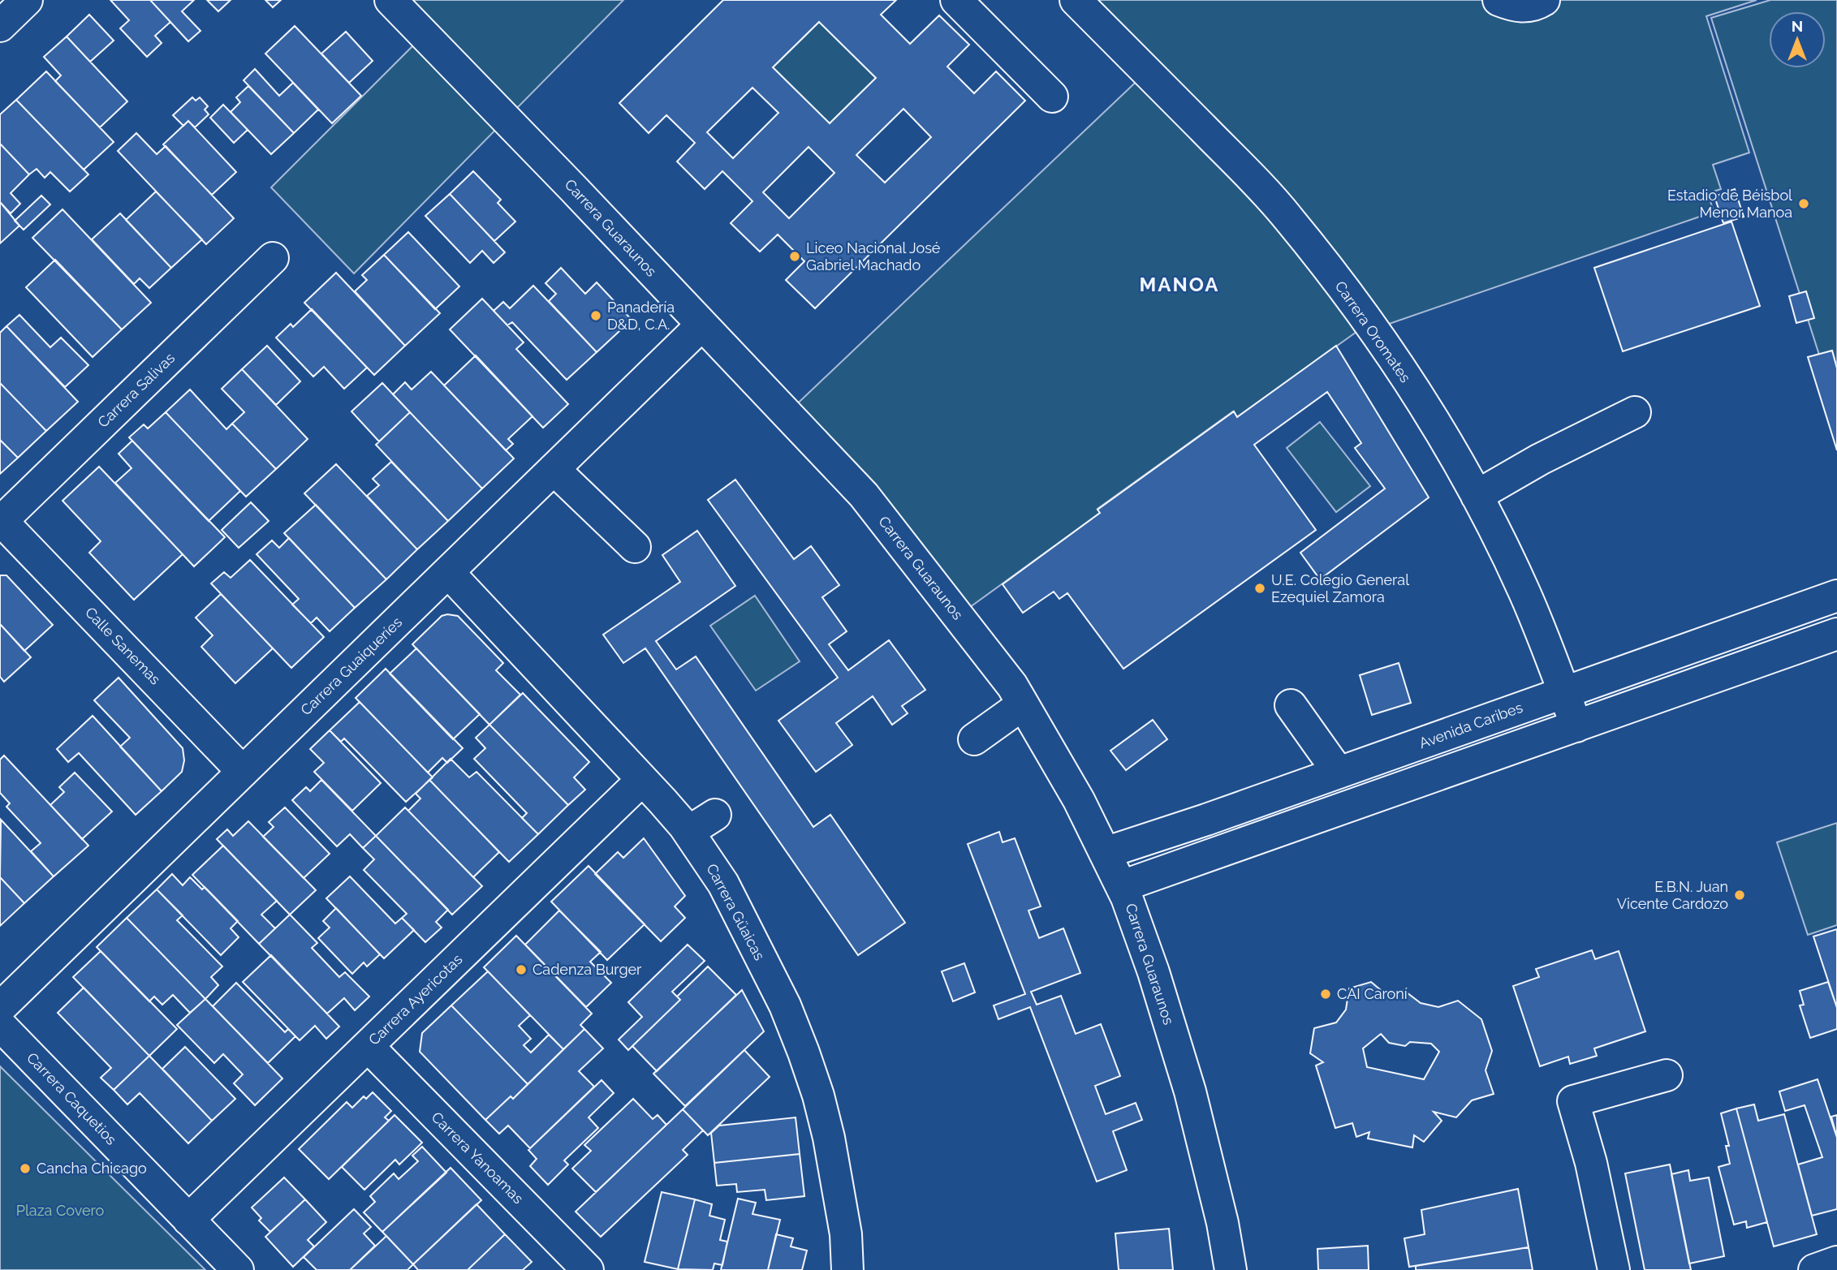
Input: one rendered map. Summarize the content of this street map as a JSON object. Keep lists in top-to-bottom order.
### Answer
{
  "streets": {
    "street": [
      "Carrera Guaraunos",
      "Carrera Oromates",
      "Carrera Salivas",
      "Calle Sanemas",
      "Carrera Guaiqueríes",
      "Avenida Caribes",
      "Carrera Güaicas",
      "Carrera Ayericotas",
      "Carrera Caquetios",
      "Carrera Yanoamas"
    ]
  },
  "crossings": [
    ["Carrera Guaraunos", "Carrera Guaiqueríes"],
    ["Carrera Guaraunos", "Avenida Caribes"],
    ["Carrera Oromates", "Avenida Caribes"],
    ["Carrera Salivas", "Calle Sanemas"],
    ["Calle Sanemas", "Carrera Guaiqueríes"],
    ["Carrera Guaiqueríes", "Carrera Güaicas"],
    ["Carrera Güaicas", "Carrera Ayericotas"],
    ["Carrera Ayericotas", "Carrera Caquetios"],
    ["Carrera Ayericotas", "Carrera Yanoamas"]
  ],
  "districts": ["MANOA"],
  "parks": ["Plaza Covero"],
  "places": [
    "Estadio de Béisbol Menor Manoa",
    "Liceo Nacional José Gabriel Machado",
    "Panadería D&D, C.A.",
    "U.E. Colegio General Ezequiel Zamora",
    "E.B.N. Juan Vicente Cardozo",
    "Cadenza Burger",
    "CAI Caroní",
    "Cancha Chicago"
  ],
  "north": "top"
}
